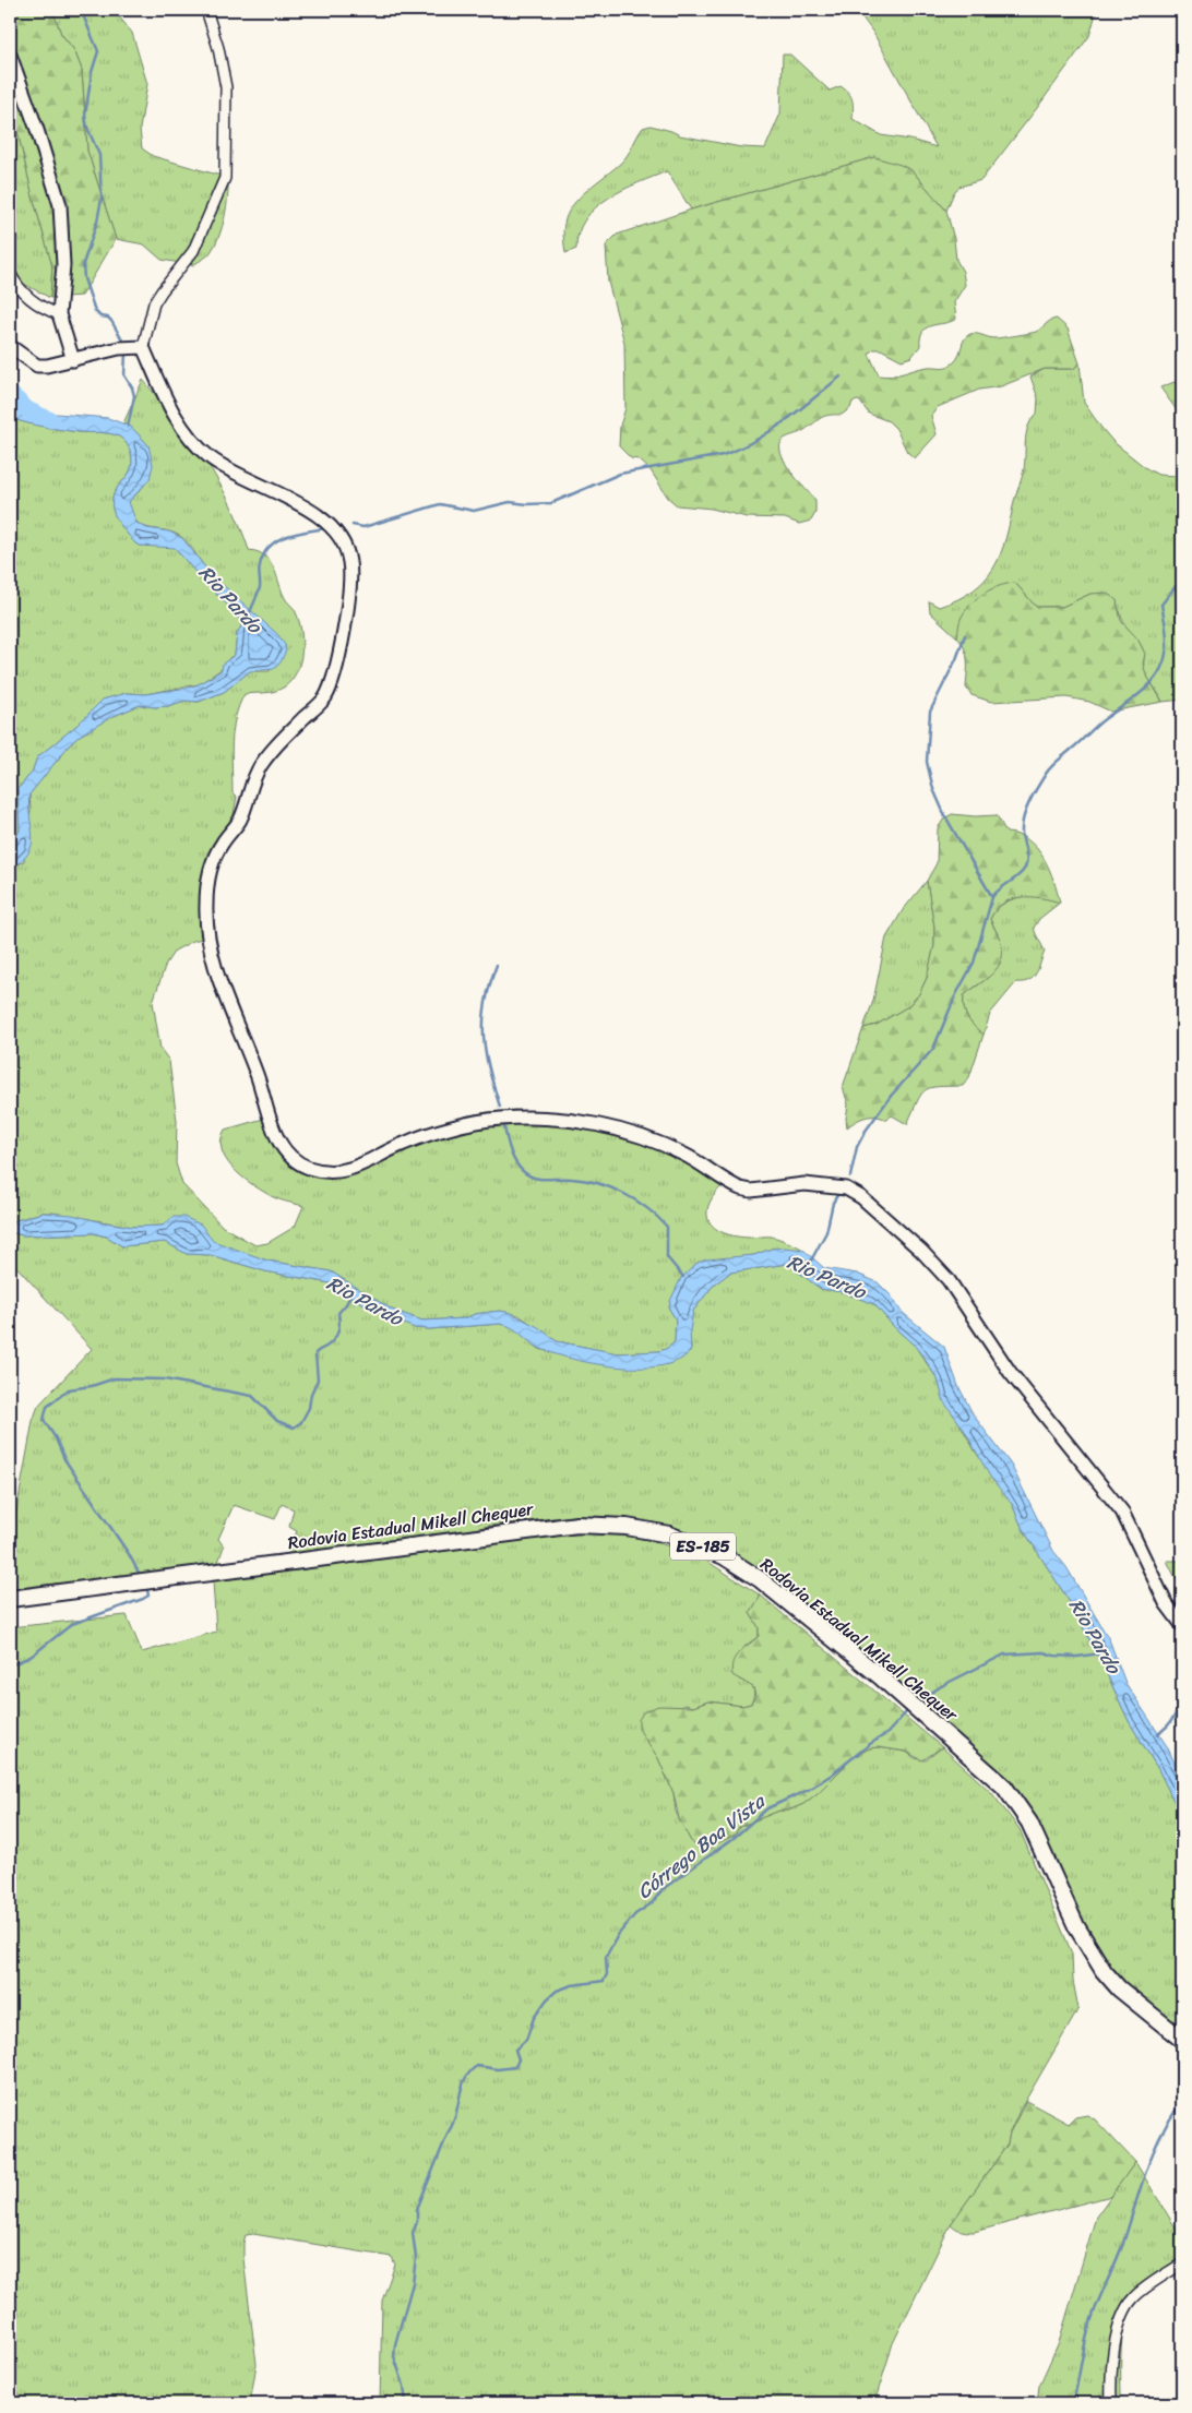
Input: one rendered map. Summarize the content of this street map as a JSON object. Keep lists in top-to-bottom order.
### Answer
{
  "streets": {
    "main road": ["Rodovia Estadual Mikell Chequer", "ES-185"]
  },
  "water": ["Rio Pardo", "Córrego Boa Vista"]
}
